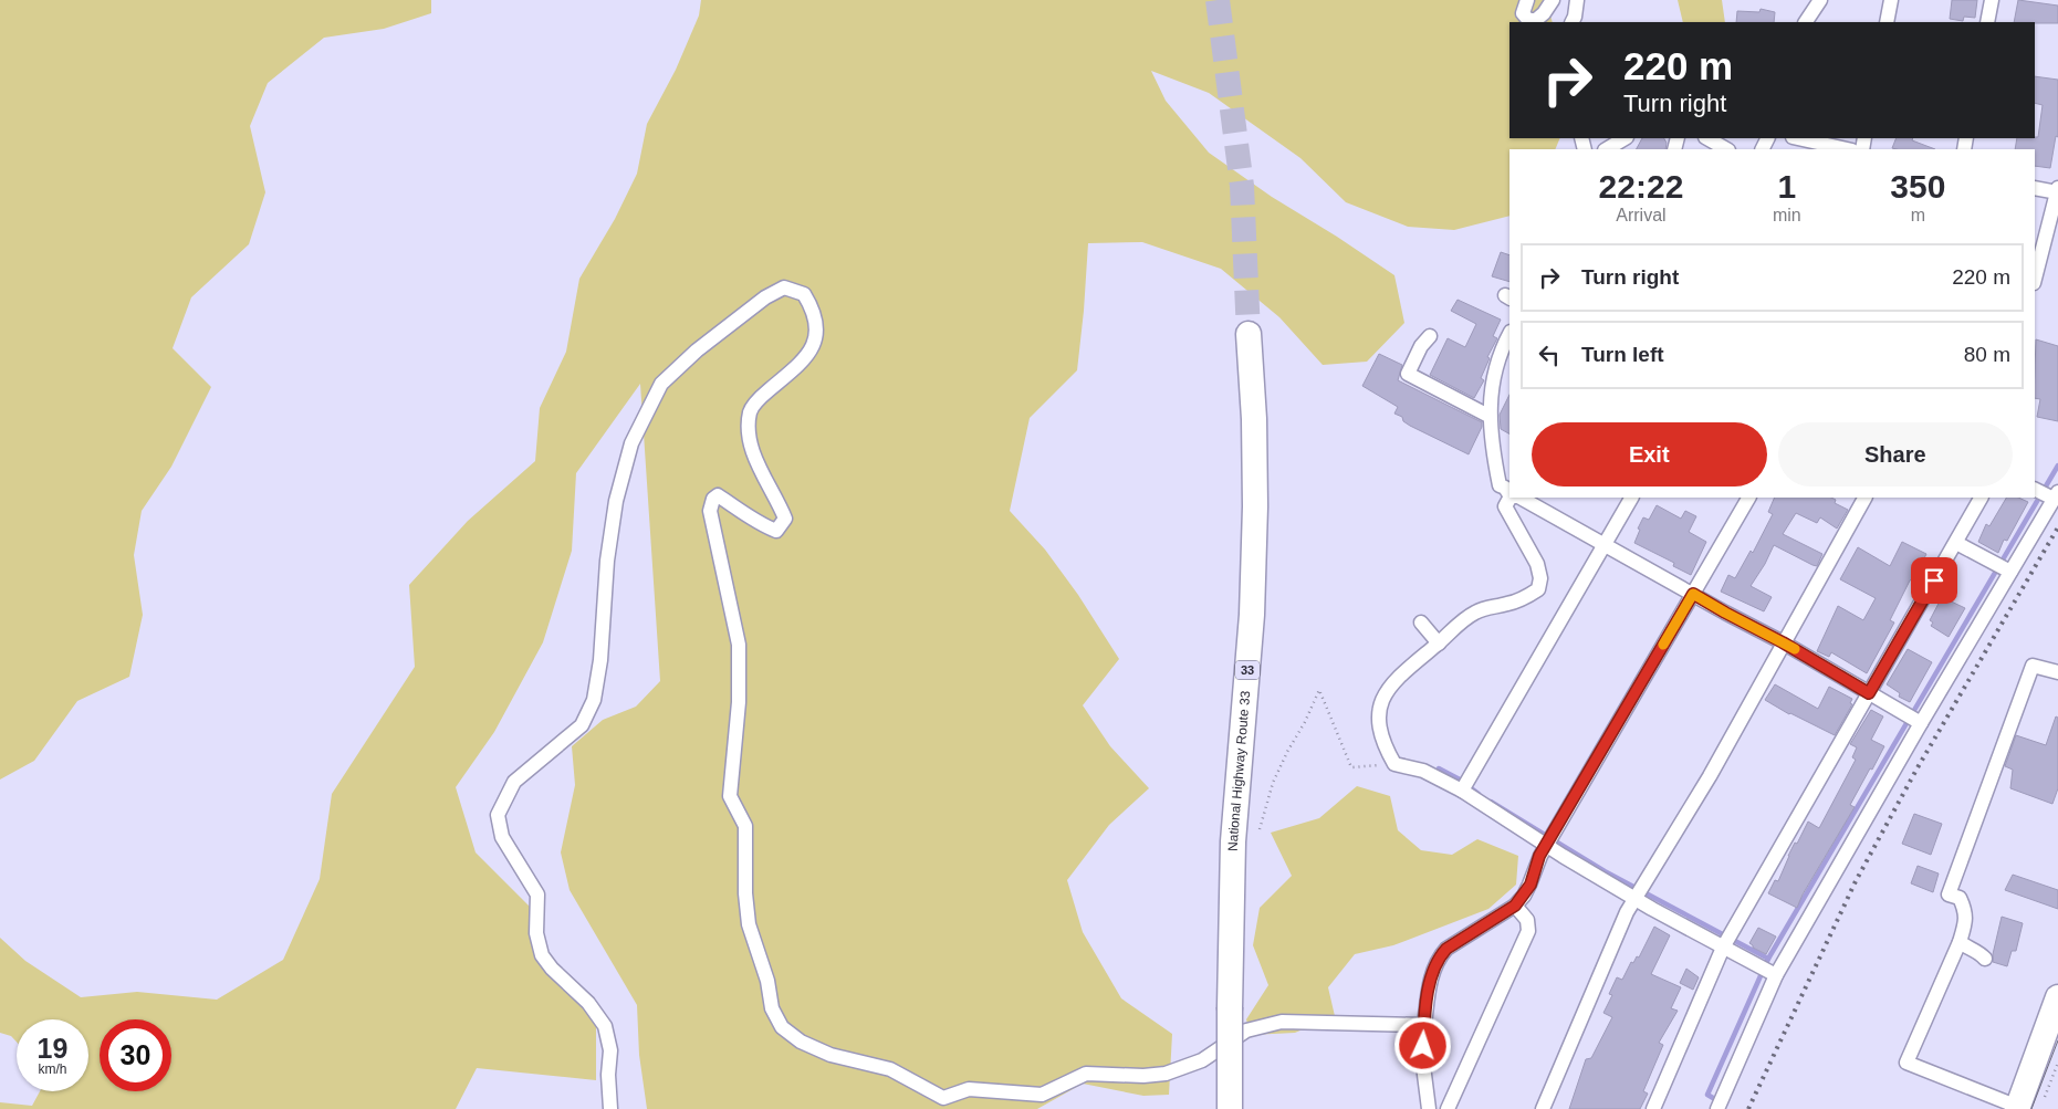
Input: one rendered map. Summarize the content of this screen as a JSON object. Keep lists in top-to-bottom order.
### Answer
{
  "streets": {
    "highway": ["33", "National Highway Route 33"]
  },
  "page": {
    "turn": ["220 m", "Turn right"],
    "eta": [
      "22:22",
      "Arrival",
      "1",
      "min",
      "350",
      "m"
    ],
    "list": [
      {
        "name": "Turn right",
        "value": "220 m"
      },
      {
        "name": "Turn left",
        "value": "80 m"
      }
    ],
    "buttons": ["Exit", "Share"],
    "speed": "19 km/h",
    "limit": "30"
  }
}
